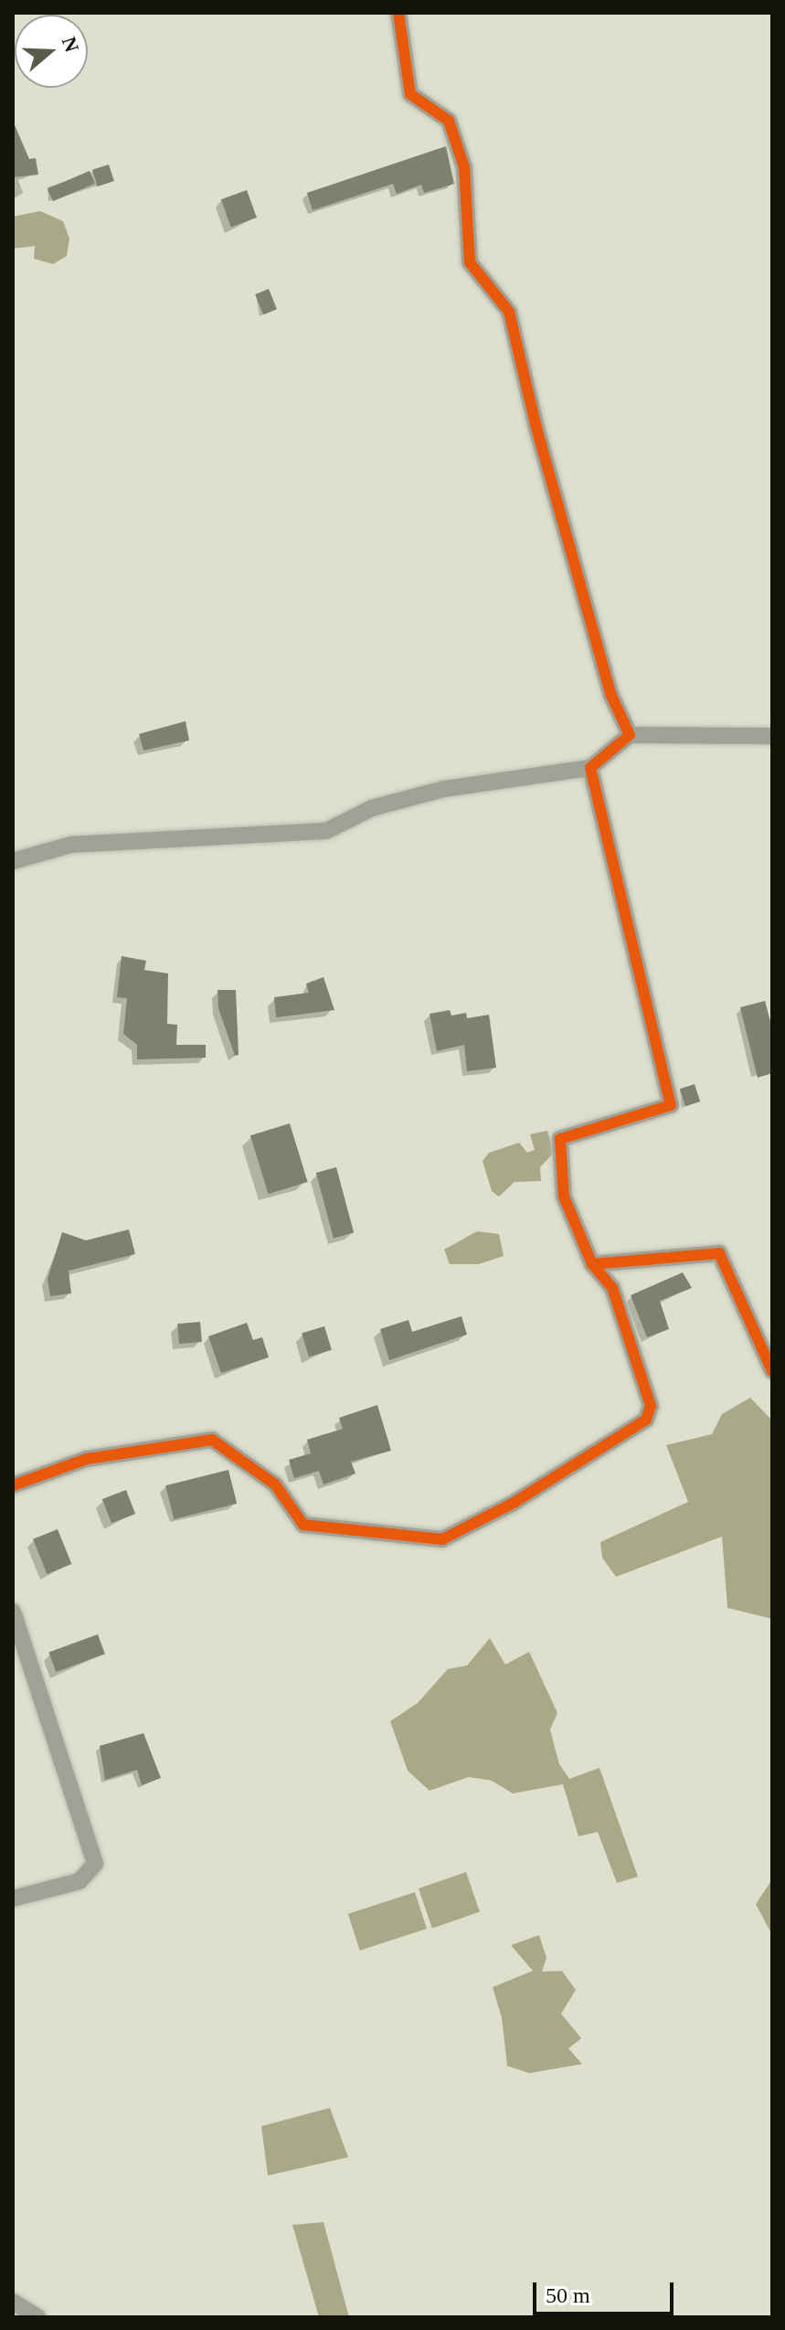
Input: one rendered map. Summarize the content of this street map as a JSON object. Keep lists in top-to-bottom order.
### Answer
{
  "scale_bar": "50 m",
  "north": "right"
}
